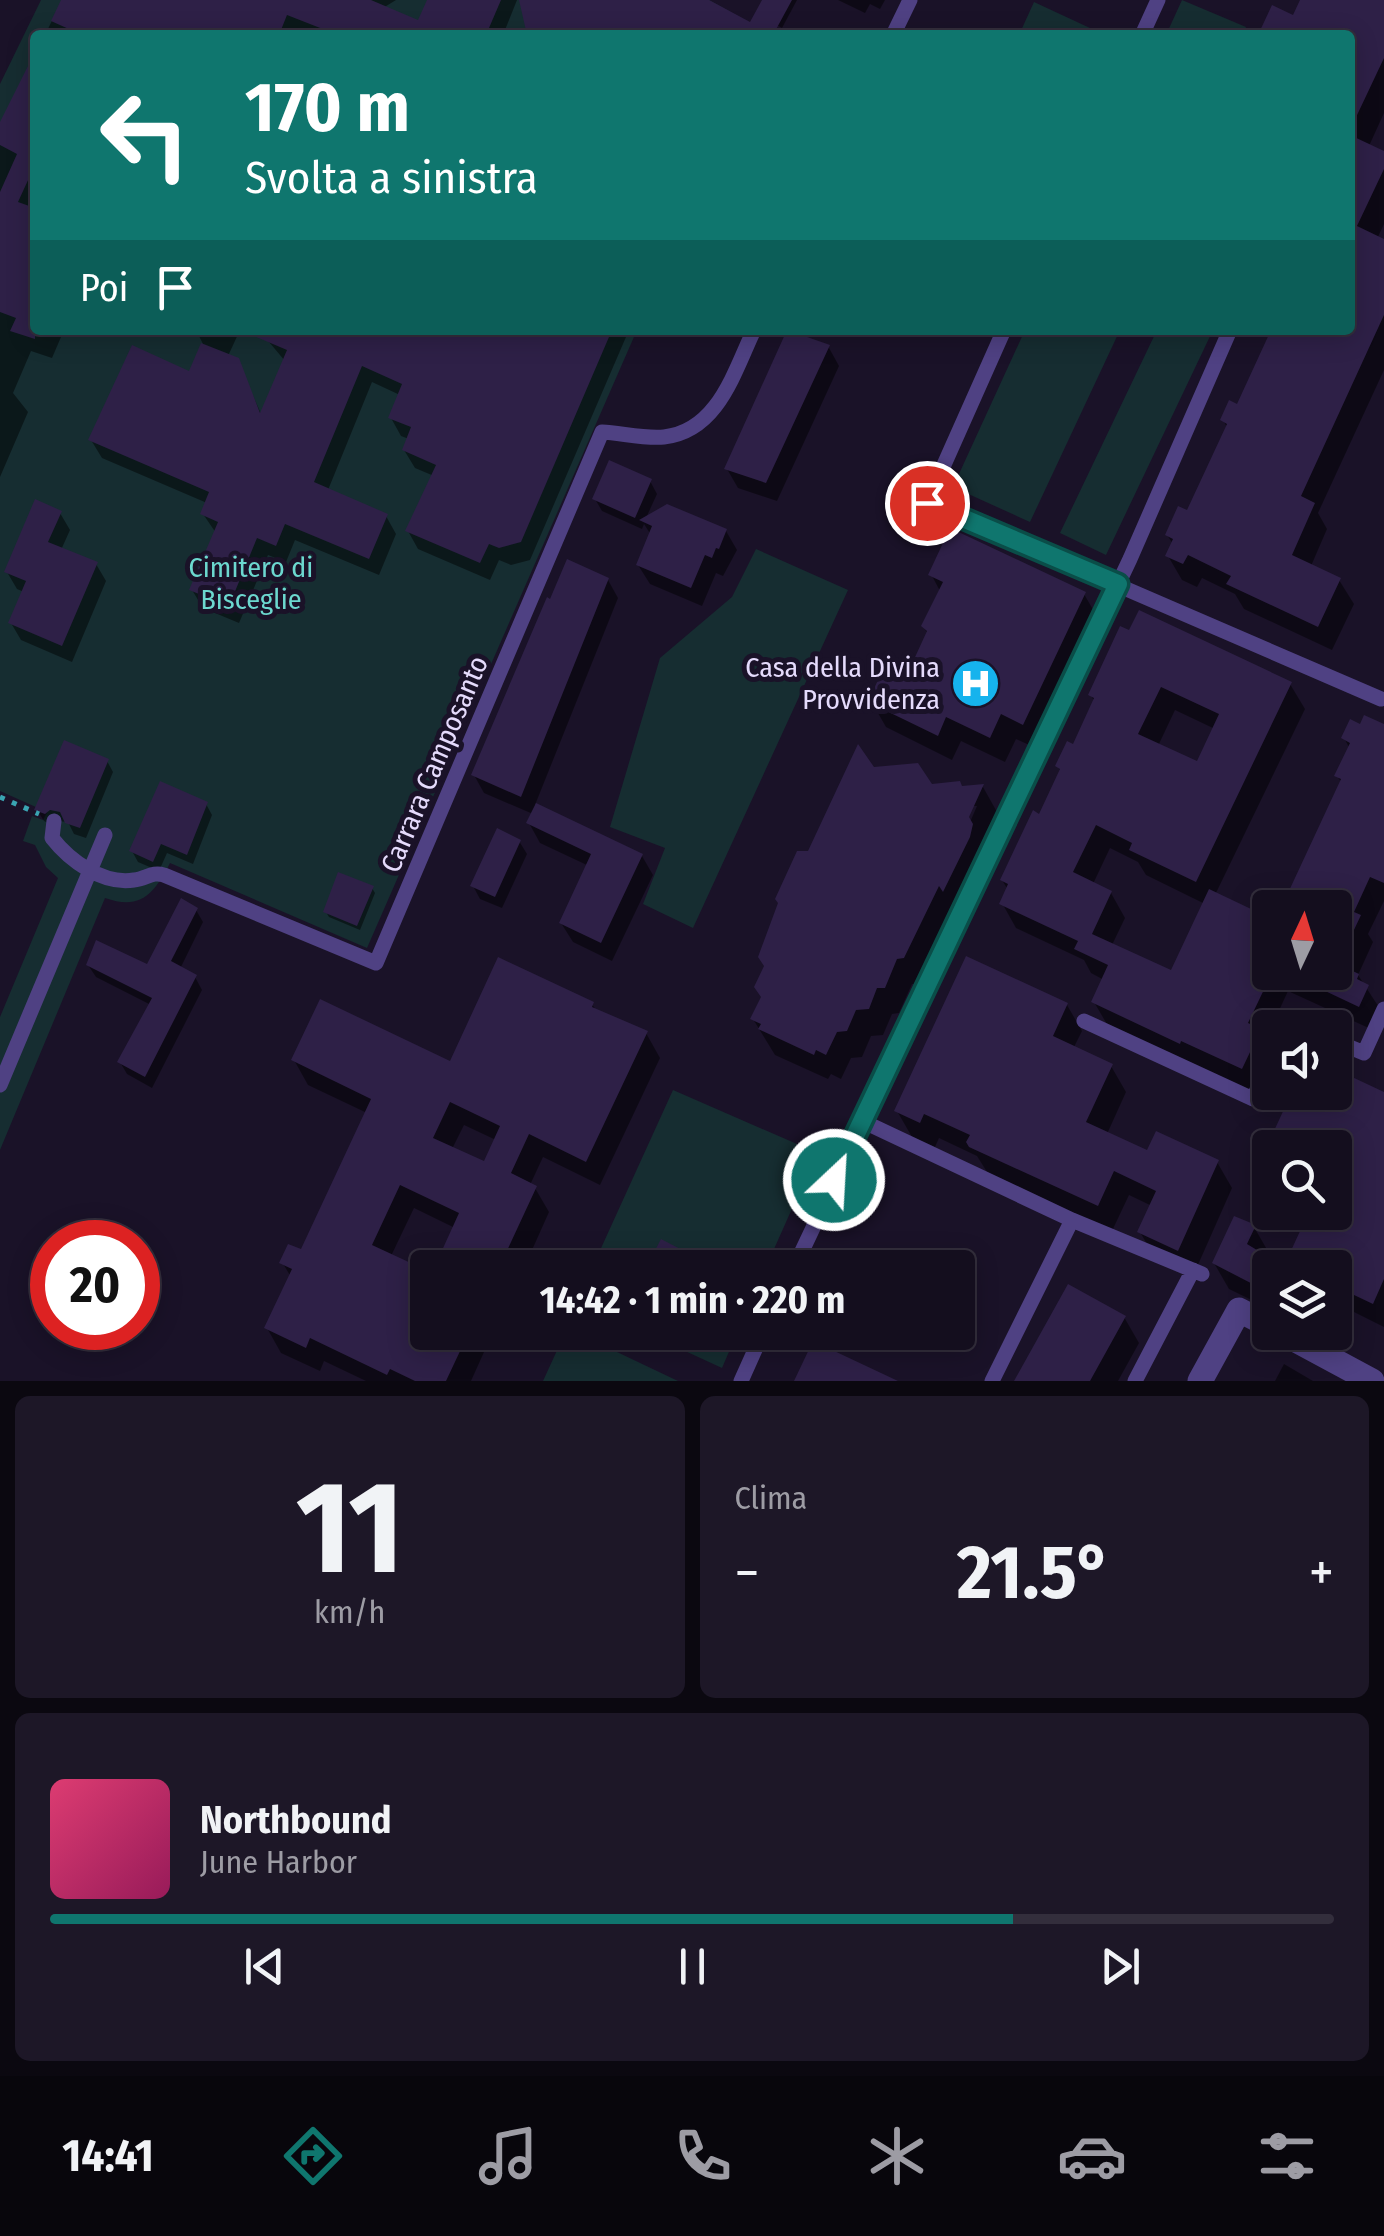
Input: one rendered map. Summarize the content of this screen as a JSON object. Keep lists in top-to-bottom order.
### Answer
{
  "streets": {
    "lane": ["Carrara Camposanto"]
  },
  "parks": ["Cimitero di Bisceglie"],
  "places": {
    "hospital": ["Casa della Divina Provvidenza"]
  },
  "north": "top",
  "page": {
    "turn": ["170 m", "Svolta a sinistra"],
    "then": "Poi",
    "limit": "20",
    "trip": "14:42 · 1 min · 220 m",
    "tile": [
      ["11", "km/h"],
      "Clima"
    ],
    "heat": ["−", "21.5°", "+"],
    "song": ["Northbound", "June Harbor"],
    "tabs": "14:41"
  }
}
